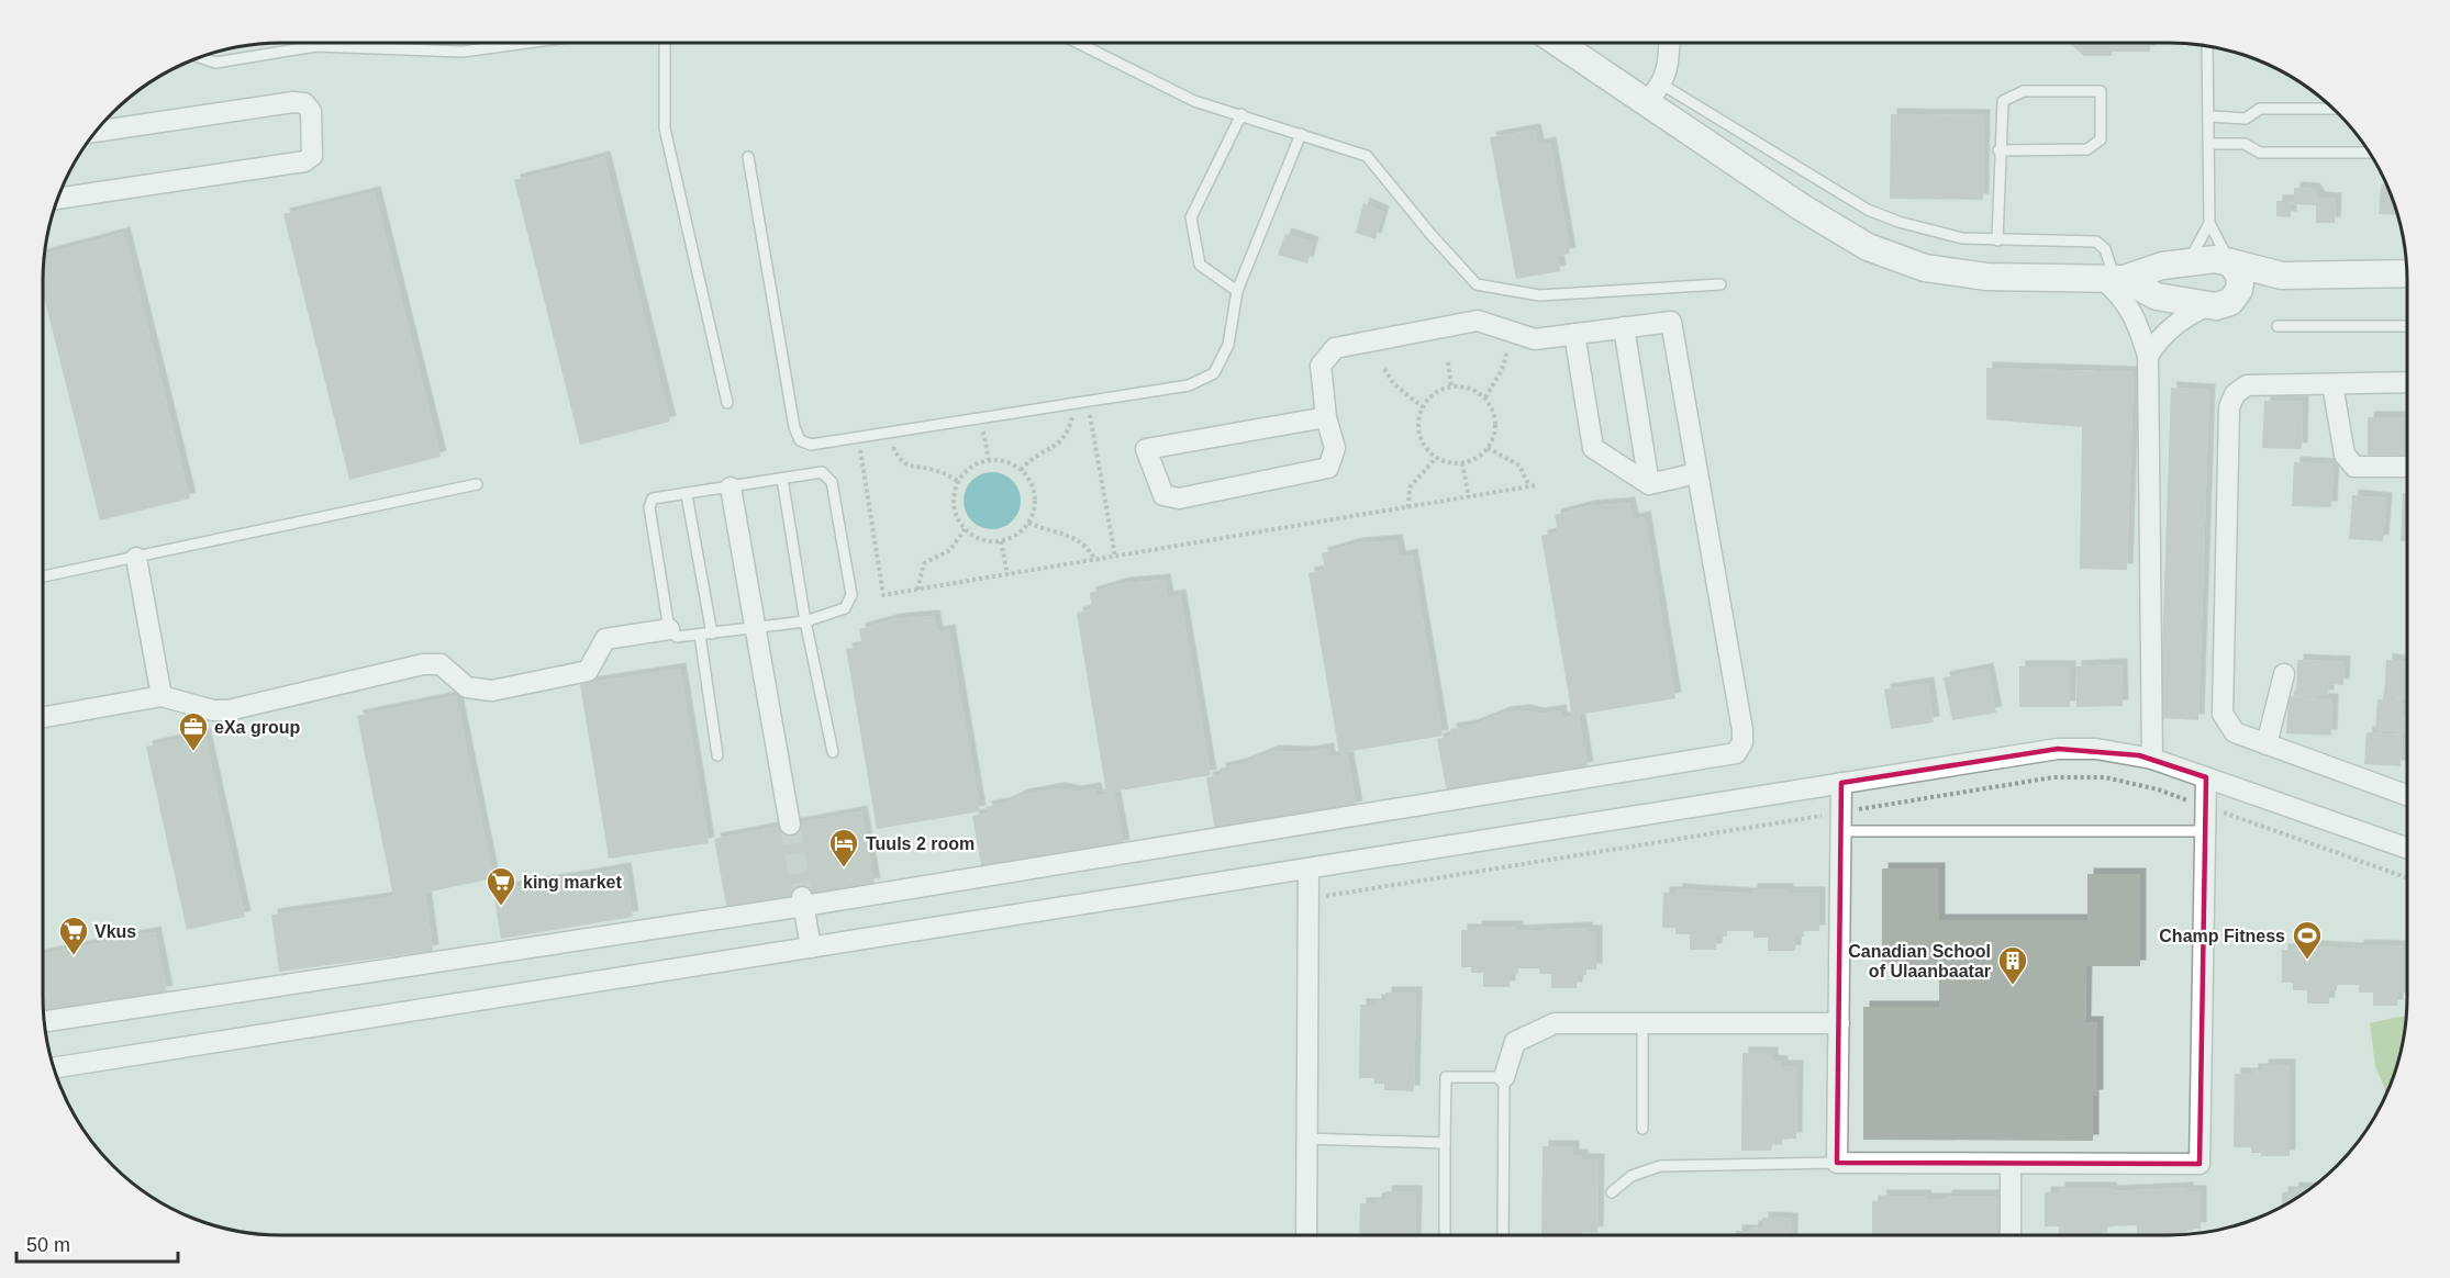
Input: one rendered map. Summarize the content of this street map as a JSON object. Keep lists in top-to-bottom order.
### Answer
{
  "places": {
    "office": ["eXa group"],
    "hotel": ["Tuuls 2 room"],
    "supermarket": ["king market", "Vkus"],
    "sports": ["Champ Fitness"],
    "building": ["Canadian School of Ulaanbaatar"]
  },
  "scale_bar": "50 m"
}
